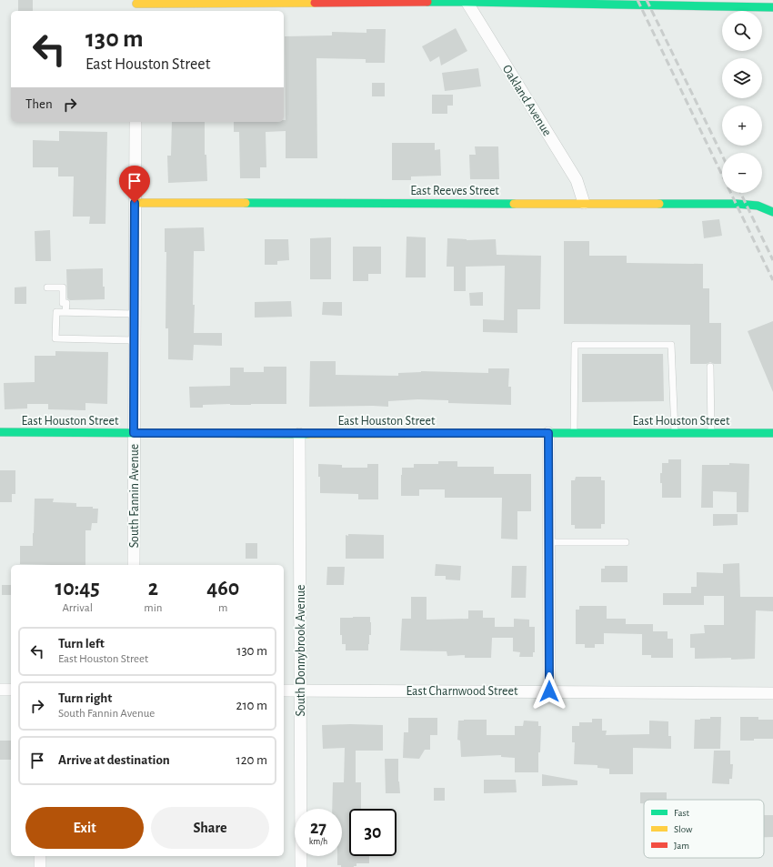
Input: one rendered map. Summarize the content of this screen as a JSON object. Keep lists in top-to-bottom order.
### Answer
{
  "streets": {
    "street": [
      "Oakland Avenue",
      "East Reeves Street",
      "East Houston Street",
      "South Fannin Avenue",
      "South Donnybrook Avenue",
      "East Charnwood Street"
    ]
  },
  "crossings": [
    ["Oakland Avenue", "East Reeves Street"],
    ["East Reeves Street", "South Fannin Avenue"],
    ["East Houston Street", "South Fannin Avenue"],
    ["East Houston Street", "South Donnybrook Avenue"],
    ["South Donnybrook Avenue", "East Charnwood Street"]
  ],
  "legend": ["Fast", "Slow", "Jam"],
  "page": {
    "map_buttons": ["+", "−"],
    "turn": ["130 m", "East Houston Street"],
    "then": "Then",
    "eta": [
      "10:45",
      "Arrival",
      "2",
      "min",
      "460",
      "m"
    ],
    "list": [
      {
        "name": "Turn left",
        "note": "East Houston Street",
        "value": "130 m"
      },
      {
        "name": "Turn right",
        "note": "South Fannin Avenue",
        "value": "210 m"
      },
      {
        "name": "Arrive at destination",
        "value": "120 m"
      }
    ],
    "buttons": ["Exit", "Share"],
    "speed": "27 km/h",
    "limit": "30"
  }
}
